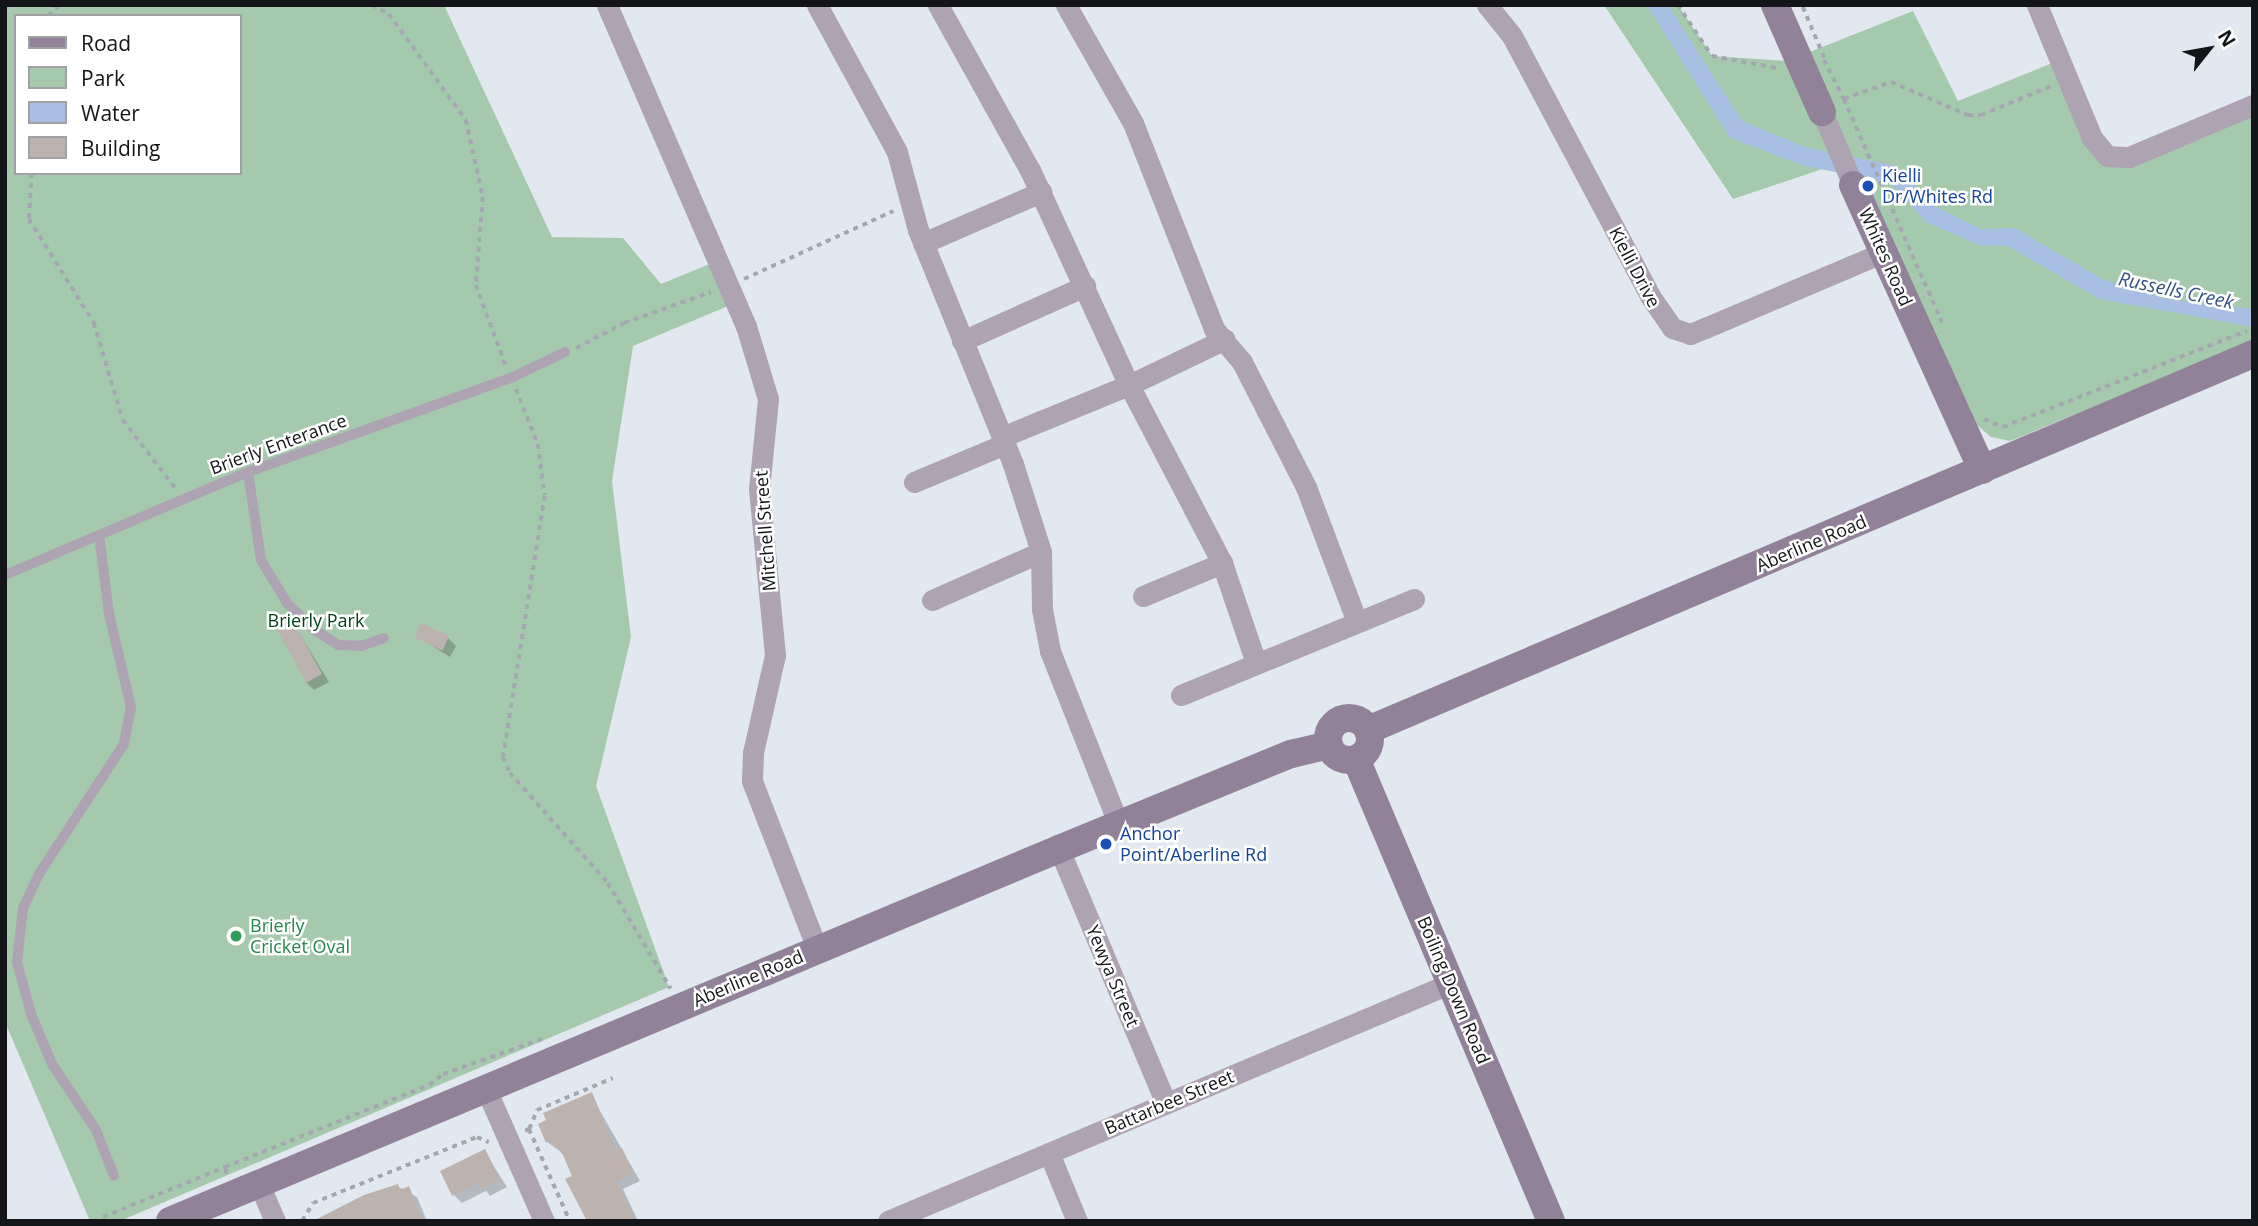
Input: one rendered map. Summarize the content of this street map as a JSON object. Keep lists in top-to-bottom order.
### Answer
{
  "streets": {
    "street": [
      "Whites Road",
      "Kielli Drive",
      "Mitchell Street",
      "Aberline Road",
      "Yewya Street",
      "Boiling Down Road",
      "Battarbee Street"
    ],
    "lane": ["Brierly Enterance"]
  },
  "crossings": [
    ["Whites Road", "Kielli Drive"],
    ["Whites Road", "Aberline Road"],
    ["Mitchell Street", "Aberline Road"],
    ["Aberline Road", "Yewya Street"],
    ["Aberline Road", "Boiling Down Road"],
    ["Yewya Street", "Battarbee Street"],
    ["Boiling Down Road", "Battarbee Street"]
  ],
  "water": ["Russells Creek"],
  "parks": ["Brierly Park"],
  "places": ["Kielli Dr/Whites Rd", "Anchor Point/Aberline Rd", "Brierly Cricket Oval"],
  "legend": [
    "Road",
    "Park",
    "Water",
    "Building"
  ],
  "north": "top right"
}
